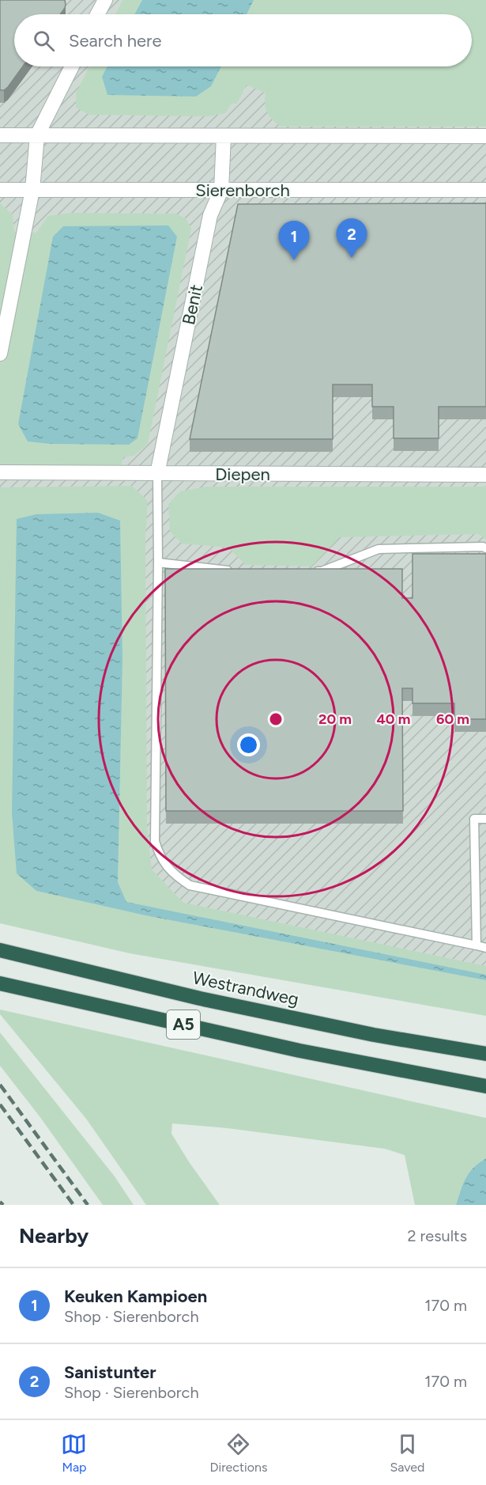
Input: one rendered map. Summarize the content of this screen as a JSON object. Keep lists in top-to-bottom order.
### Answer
{
  "streets": {
    "highway": ["Westrandweg", "A5"],
    "street": ["Sierenborch", "Benit", "Diepen"]
  },
  "crossings": [
    ["Sierenborch", "Benit"],
    ["Benit", "Diepen"]
  ],
  "page": {
    "search": "Search here",
    "pins": ["2", "1"],
    "heading": ["Nearby", "2 results"],
    "list": [
      {
        "mark": "1",
        "name": "Keuken Kampioen",
        "note": "Shop · Sierenborch",
        "value": "170 m"
      },
      {
        "mark": "2",
        "name": "Sanistunter",
        "note": "Shop · Sierenborch",
        "value": "170 m"
      }
    ],
    "nav": ["Map", "Directions", "Saved"]
  },
  "rings": ["20 m", "40 m", "60 m"]
}
